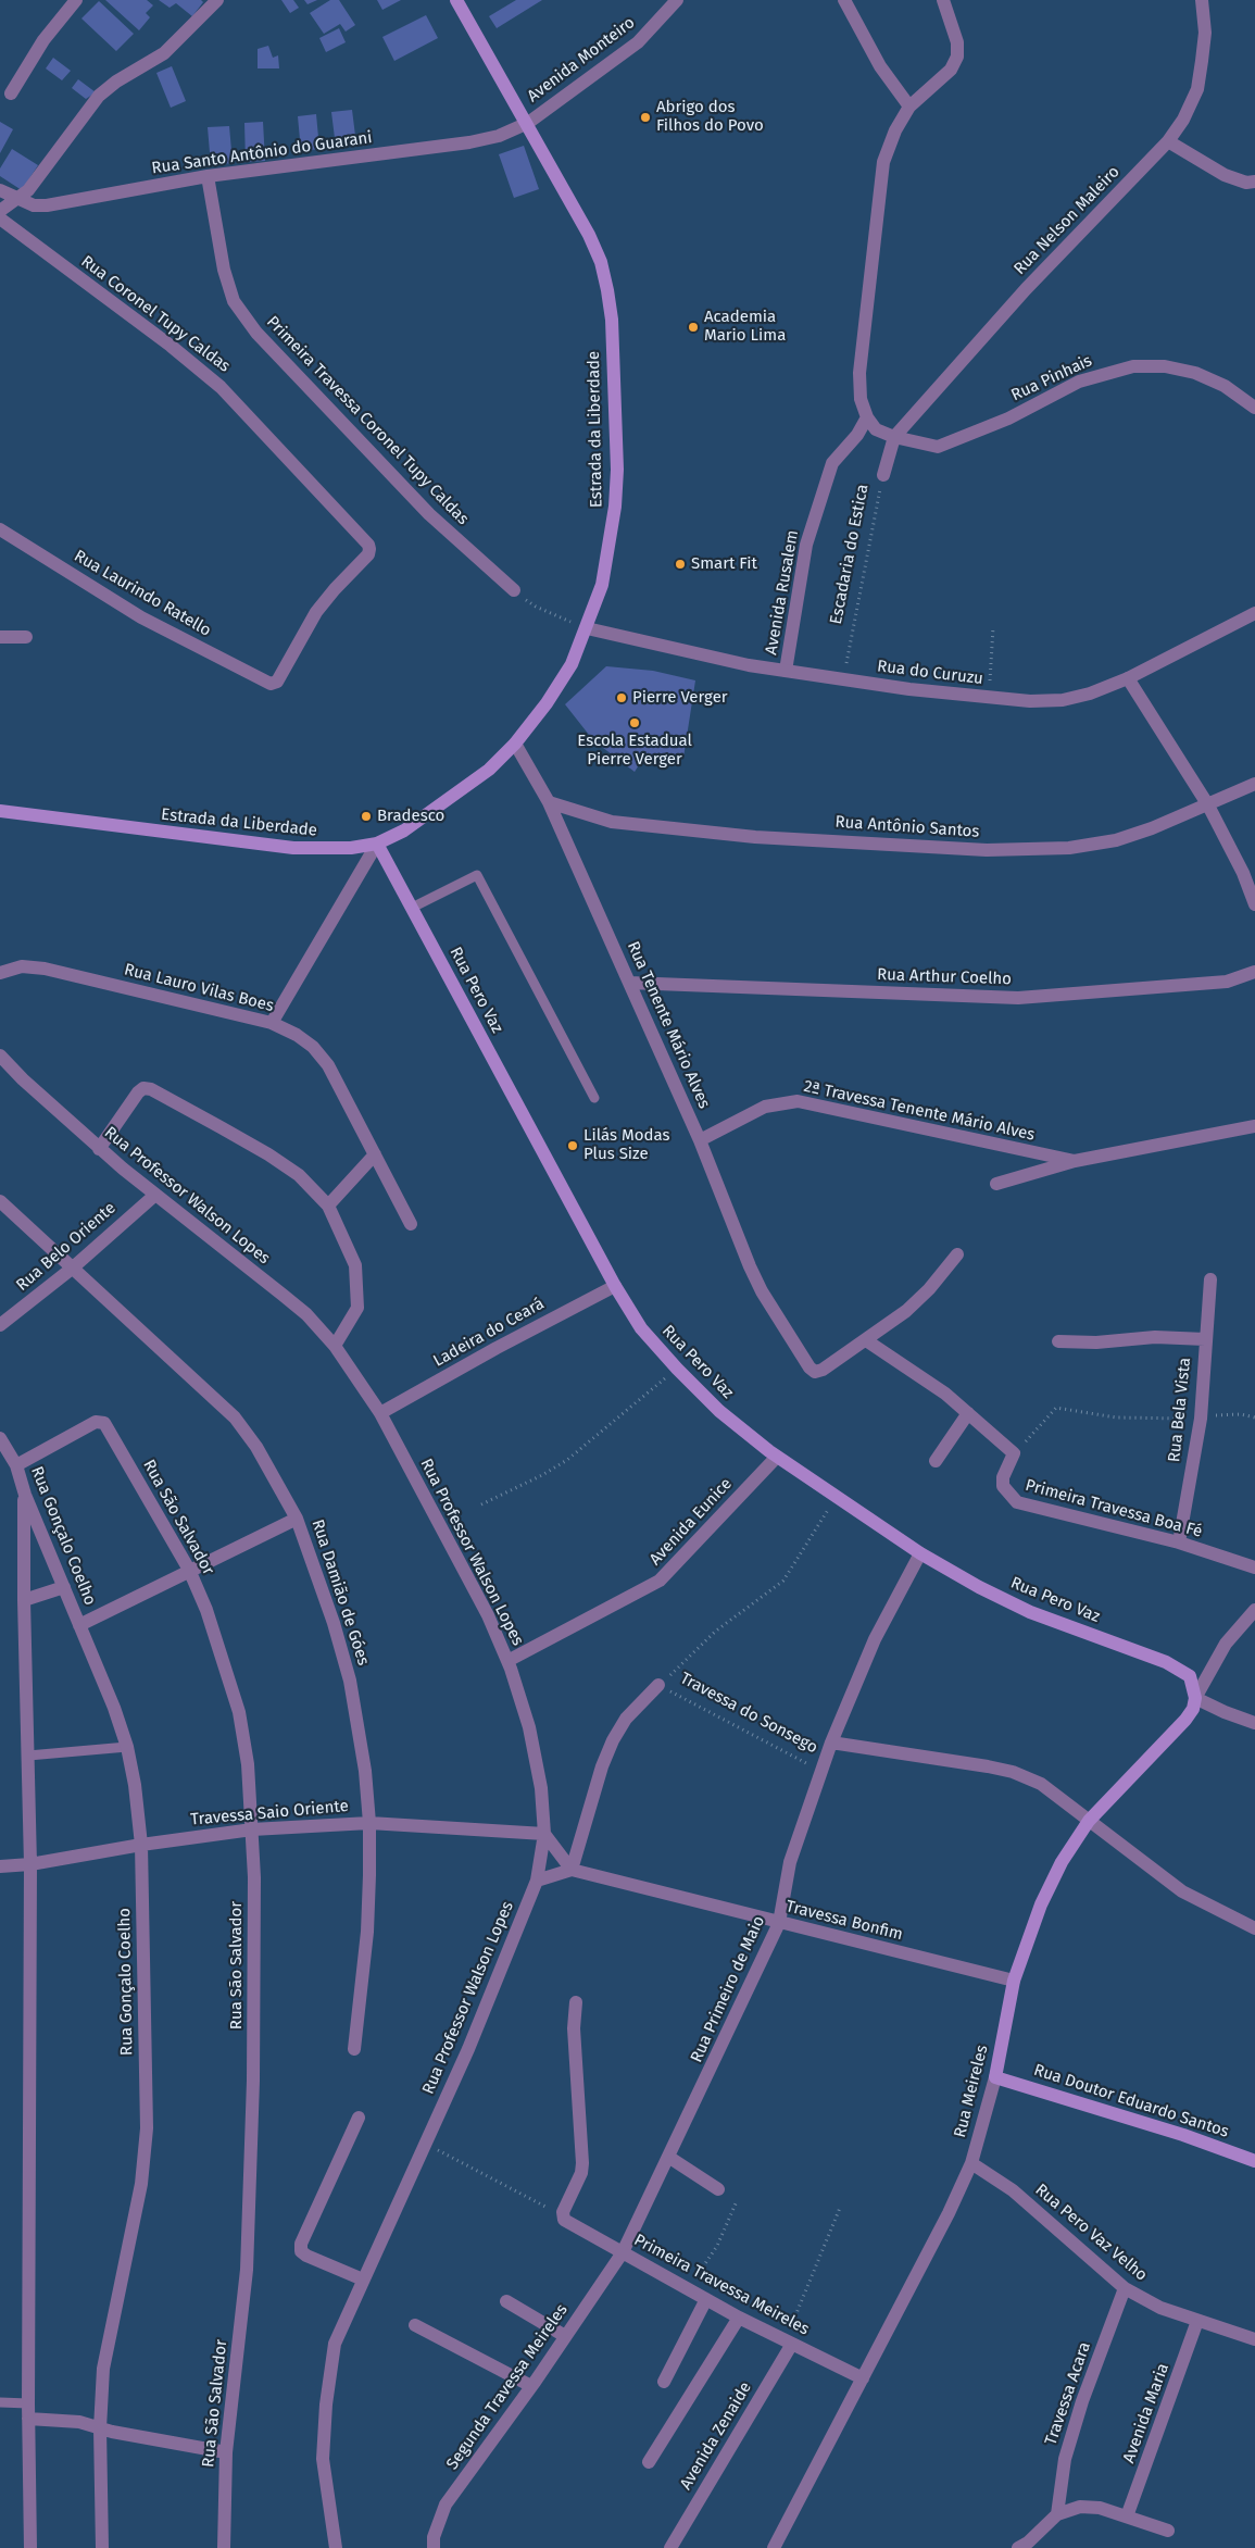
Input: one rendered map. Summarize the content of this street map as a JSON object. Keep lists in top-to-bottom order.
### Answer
{
  "streets": {
    "main road": [
      "Estrada da Liberdade",
      "Rua Pero Vaz",
      "Rua Meireles",
      "Rua Doutor Eduardo Santos"
    ],
    "street": [
      "Avenida Monteiro",
      "Rua Santo Antônio do Guarani",
      "Rua Nelson Maleiro",
      "Rua Coronel Tupy Caldas",
      "Rua Pinhais",
      "Primeira Travessa Coronel Tupy Caldas",
      "Escadaria do Estica",
      "Avenida Rusalem",
      "Rua Laurindo Ratello",
      "Rua do Curuzu",
      "Rua Antônio Santos",
      "Rua Arthur Coelho",
      "Rua Lauro Vilas Boes",
      "Rua Tenente Mário Alves",
      "2ª Travessa Tenente Mário Alves",
      "Rua Professor Walson Lopes",
      "Rua Belo Oriente",
      "Ladeira do Ceará",
      "Rua Bela Vista",
      "Primeira Travessa Boa Fé",
      "Rua São Salvador",
      "Avenida Eunice",
      "Rua Gonçalo Coelho",
      "Rua Damião de Góes",
      "Travessa do Sonsego",
      "Travessa Saio Oriente",
      "Travessa Bonfim",
      "Rua Primeiro de Maio",
      "Rua Pero Vaz Velho",
      "Primeira Travessa Meireles",
      "Segunda Travessa Meireles",
      "Travessa Acara",
      "Avenida Maria",
      "Avenida Zenaide"
    ]
  },
  "crossings": [
    ["Avenida Monteiro", "Rua Santo Antônio do Guarani"],
    ["Avenida Monteiro", "Estrada da Liberdade"],
    ["Rua Santo Antônio do Guarani", "Primeira Travessa Coronel Tupy Caldas"],
    ["Rua Santo Antônio do Guarani", "Estrada da Liberdade"],
    ["Rua Nelson Maleiro", "Rua Pinhais"],
    ["Rua Nelson Maleiro", "Escadaria do Estica"],
    ["Rua Coronel Tupy Caldas", "Rua Laurindo Ratello"],
    ["Rua Pinhais", "Escadaria do Estica"],
    ["Rua Pinhais", "Avenida Rusalem"],
    ["Estrada da Liberdade", "Rua do Curuzu"],
    ["Estrada da Liberdade", "Rua Pero Vaz"],
    ["Estrada da Liberdade", "Rua Tenente Mário Alves"],
    ["Escadaria do Estica", "Rua do Curuzu"],
    ["Avenida Rusalem", "Rua do Curuzu"],
    ["Rua Antônio Santos", "Rua Tenente Mário Alves"],
    ["Rua Arthur Coelho", "Rua Tenente Mário Alves"],
    ["Rua Pero Vaz", "Ladeira do Ceará"],
    ["Rua Pero Vaz", "Avenida Eunice"],
    ["Rua Pero Vaz", "Travessa do Sonsego"],
    ["Rua Pero Vaz", "Rua Primeiro de Maio"],
    ["Rua Pero Vaz", "Rua Meireles"],
    ["Rua Tenente Mário Alves", "2ª Travessa Tenente Mário Alves"],
    ["Rua Professor Walson Lopes", "Rua Belo Oriente"],
    ["Rua Professor Walson Lopes", "Ladeira do Ceará"],
    ["Rua Professor Walson Lopes", "Avenida Eunice"],
    ["Rua Professor Walson Lopes", "Travessa Saio Oriente"],
    ["Rua Belo Oriente", "Rua Damião de Góes"],
    ["Rua Bela Vista", "Primeira Travessa Boa Fé"],
    ["Rua São Salvador", "Rua Gonçalo Coelho"],
    ["Rua São Salvador", "Travessa Saio Oriente"],
    ["Rua Gonçalo Coelho", "Travessa Saio Oriente"],
    ["Rua Damião de Góes", "Travessa Saio Oriente"],
    ["Travessa do Sonsego", "Travessa Bonfim"],
    ["Travessa do Sonsego", "Rua Primeiro de Maio"],
    ["Travessa Bonfim", "Rua Primeiro de Maio"],
    ["Travessa Bonfim", "Rua Meireles"],
    ["Rua Primeiro de Maio", "Primeira Travessa Meireles"],
    ["Rua Primeiro de Maio", "Segunda Travessa Meireles"],
    ["Rua Meireles", "Rua Doutor Eduardo Santos"],
    ["Rua Meireles", "Rua Pero Vaz Velho"],
    ["Rua Meireles", "Primeira Travessa Meireles"],
    ["Rua Pero Vaz Velho", "Travessa Acara"],
    ["Rua Pero Vaz Velho", "Avenida Maria"],
    ["Primeira Travessa Meireles", "Segunda Travessa Meireles"],
    ["Primeira Travessa Meireles", "Avenida Zenaide"]
  ],
  "places": [
    "Abrigo dos Filhos do Povo",
    "Academia Mario Lima",
    "Smart Fit",
    "Pierre Verger",
    "Escola Estadual Pierre Verger",
    "Bradesco",
    "Lilás Modas Plus Size"
  ]
}
